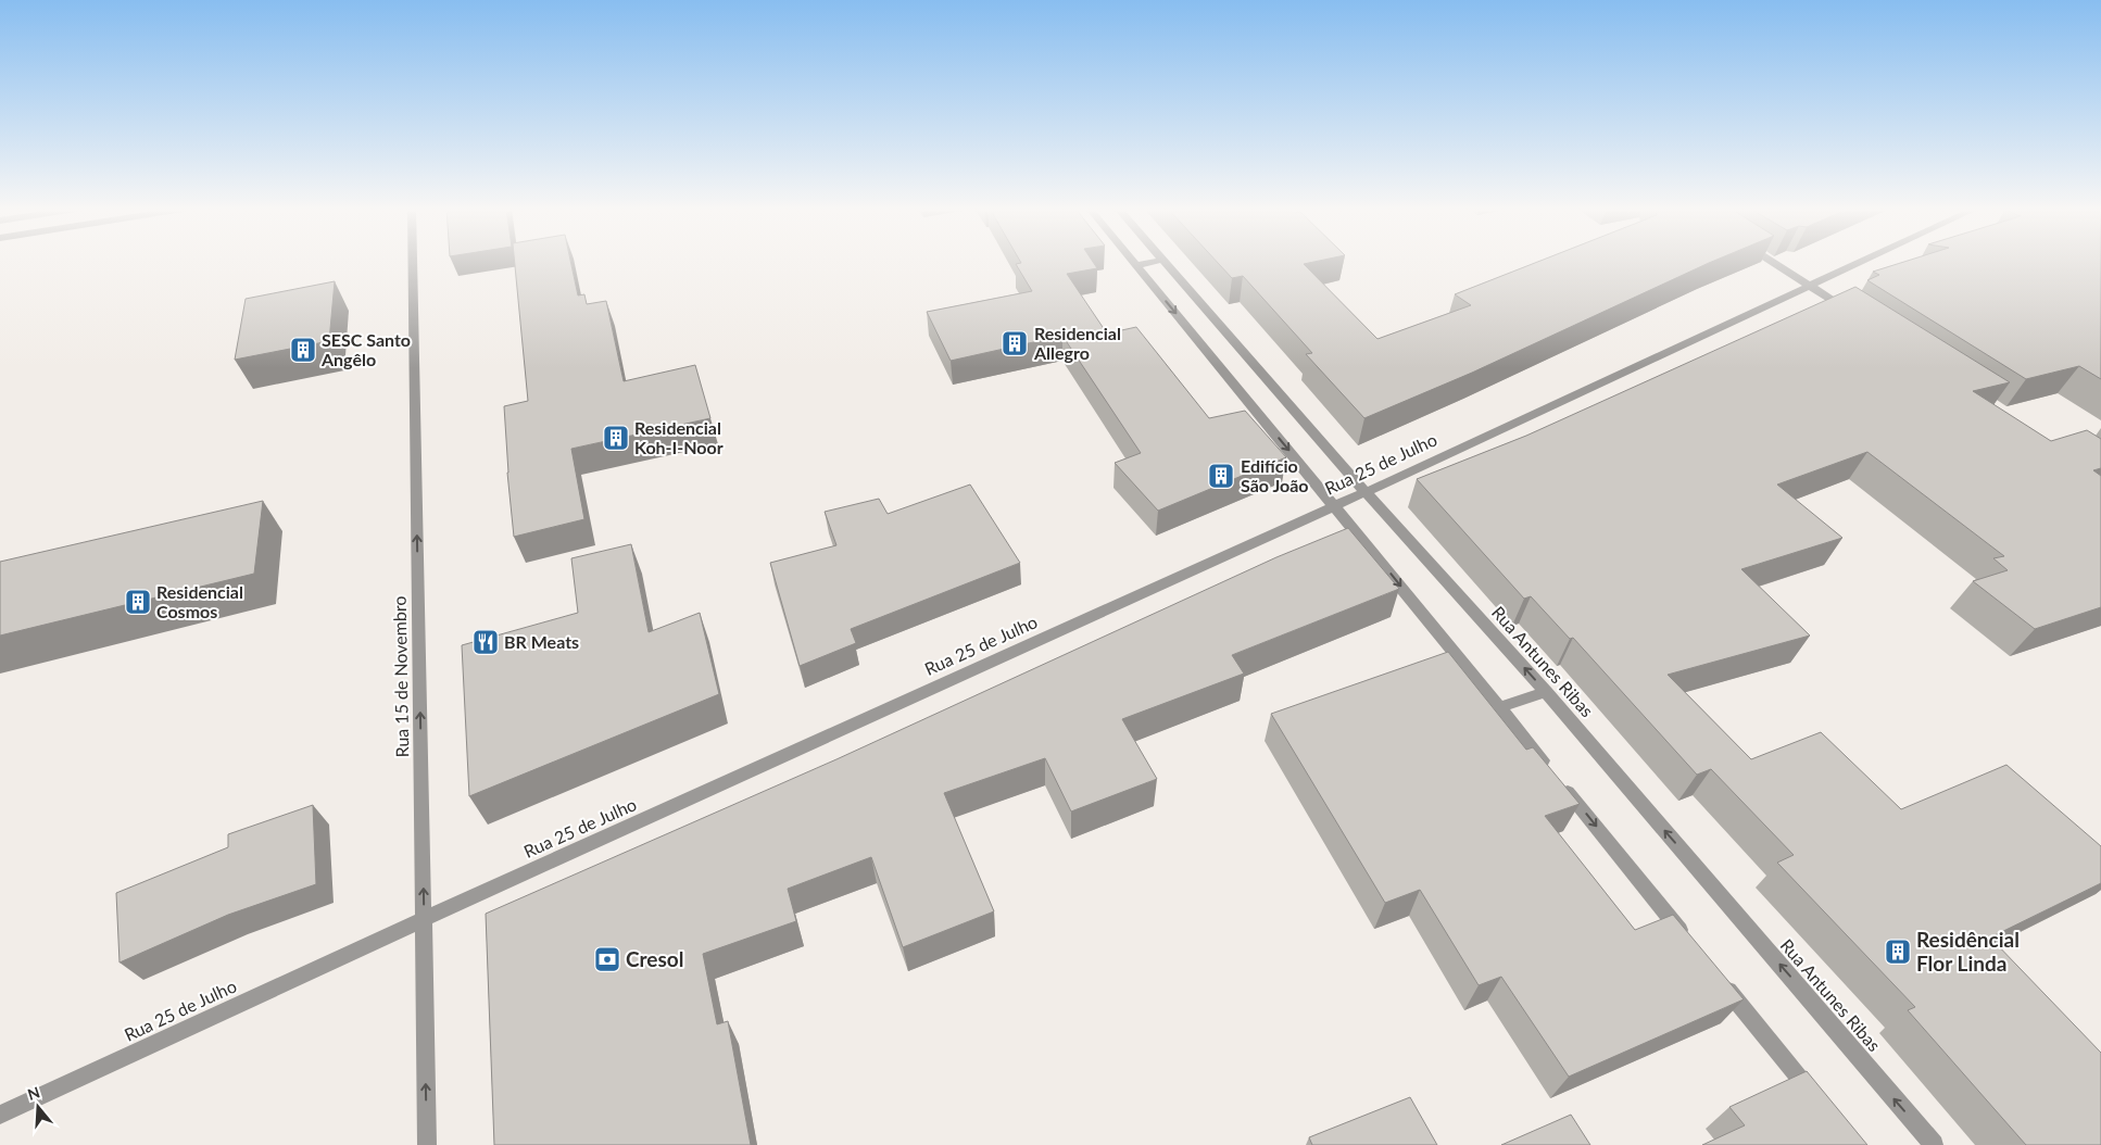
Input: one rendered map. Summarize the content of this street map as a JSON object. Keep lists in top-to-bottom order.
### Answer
{
  "streets": {
    "street": ["Rua 25 de Julho", "Rua Antunes Ribas", "Rua 15 de Novembro"]
  },
  "crossings": [
    ["Rua 25 de Julho", "Rua Antunes Ribas"],
    ["Rua 25 de Julho", "Rua 15 de Novembro"]
  ],
  "one_way": ["Rua 15 de Novembro"],
  "places": {
    "building": [
      "Residencial Allegro",
      "SESC Santo Angêlo",
      "Residencial Koh-I-Noor",
      "Edifício São João",
      "Residencial Cosmos",
      "Residêncial Flor Linda"
    ],
    "restaurant": ["BR Meats"],
    "bank": ["Cresol"]
  },
  "north": "top"
}
